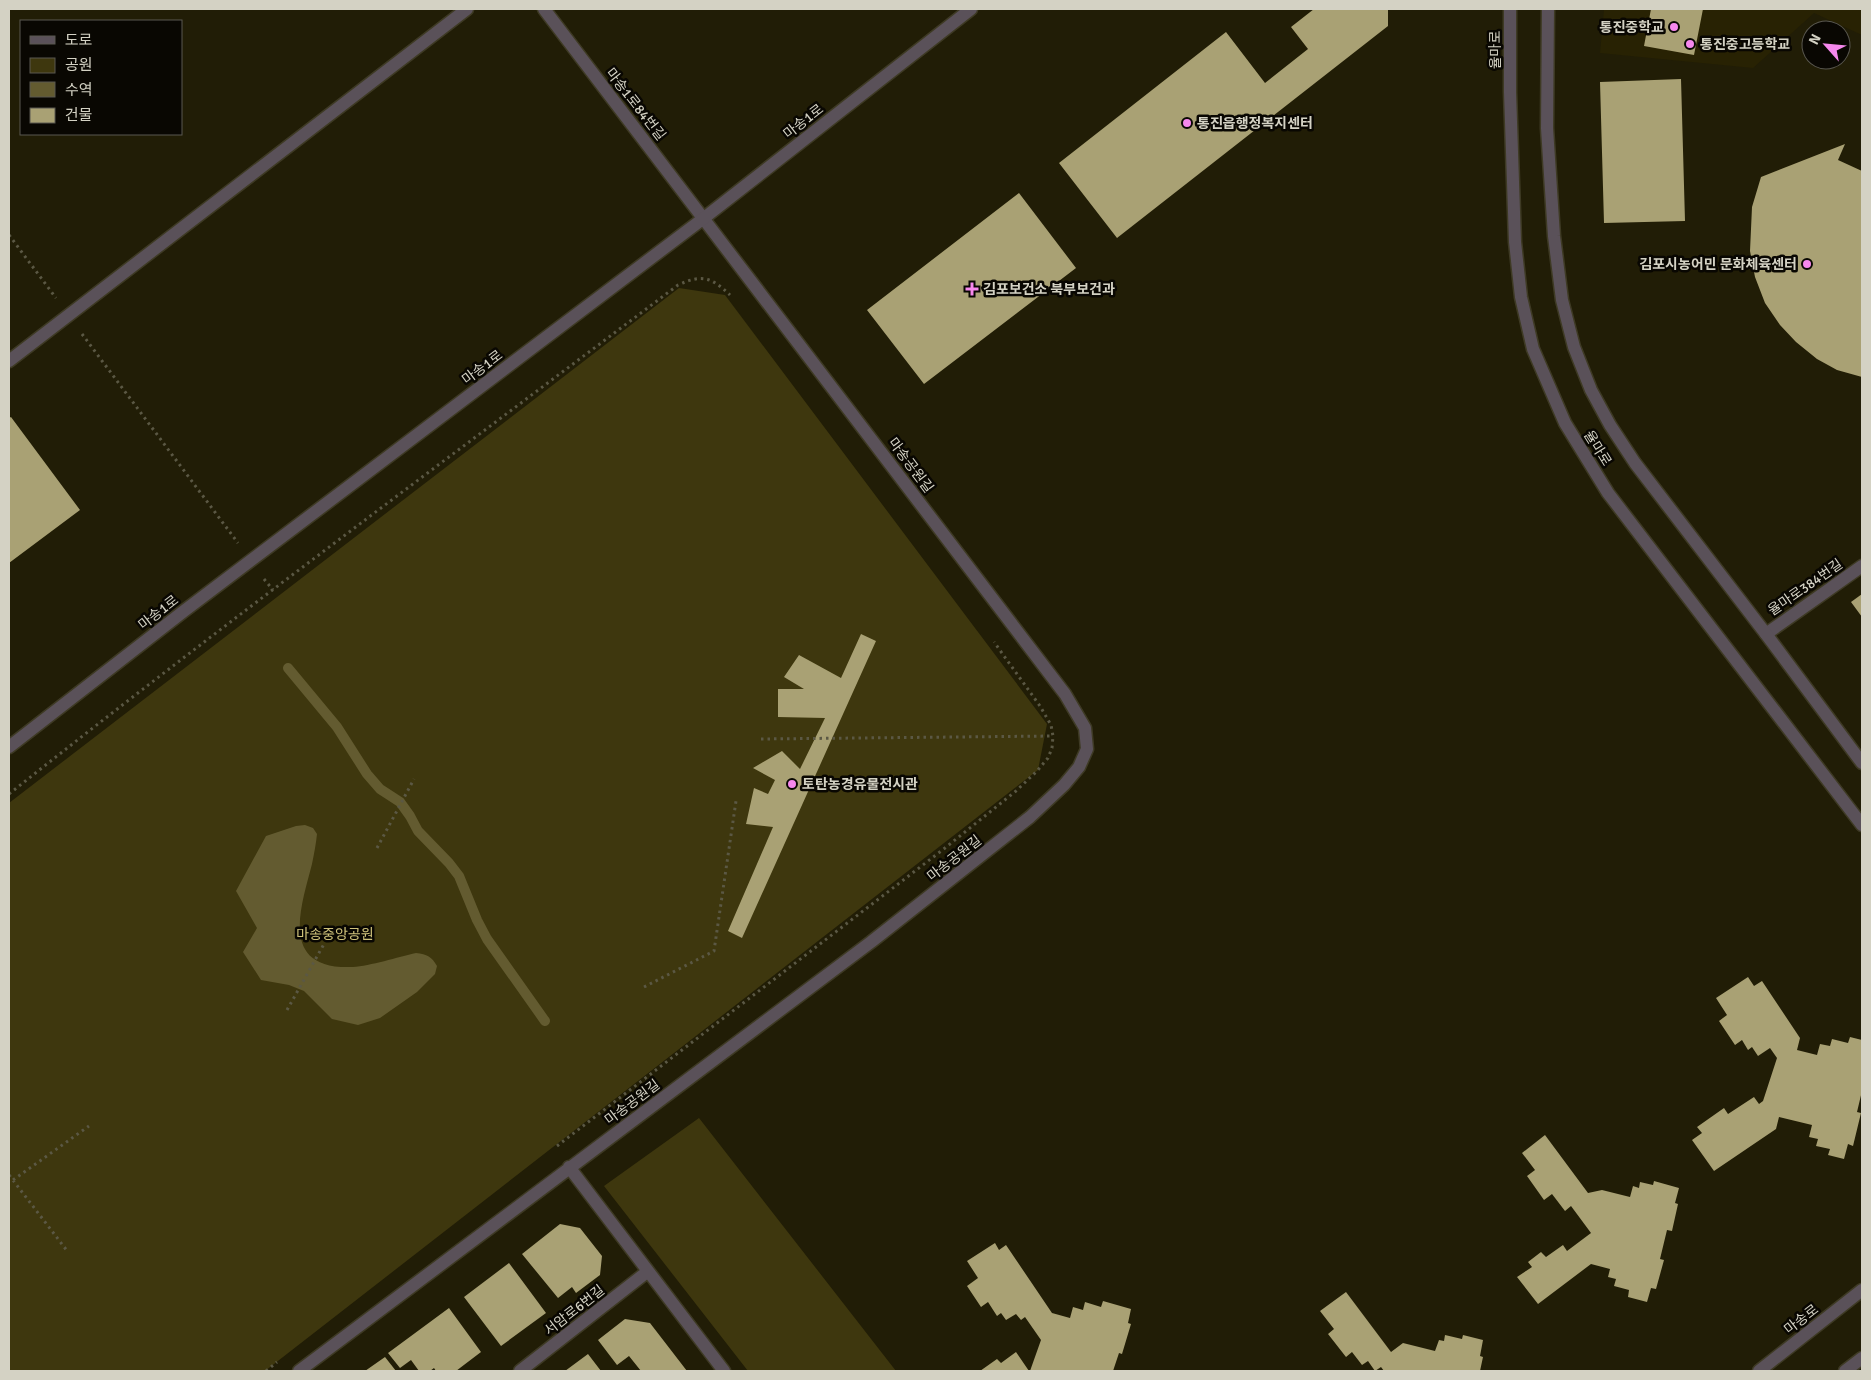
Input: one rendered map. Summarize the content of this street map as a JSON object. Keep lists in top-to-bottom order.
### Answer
{
  "streets": {
    "street": [
      "율마로",
      "마송1로84번길",
      "마송1로",
      "마송공원길",
      "율마로384번길",
      "서암로6번길",
      "마송로"
    ]
  },
  "crossings": [
    ["율마로", "율마로384번길"],
    ["마송1로84번길", "마송1로"],
    ["마송1로84번길", "마송공원길"],
    ["마송1로", "마송공원길"]
  ],
  "parks": ["마송중앙공원"],
  "places": {
    "other": [
      "통진중학교",
      "통진중고등학교",
      "통진읍행정복지센터",
      "김포시농어민 문화체육센터",
      "토탄농경유물전시관"
    ],
    "health": ["김포보건소 북부보건과"]
  },
  "legend": [
    "도로",
    "공원",
    "수역",
    "건물"
  ],
  "north": "top left"
}
